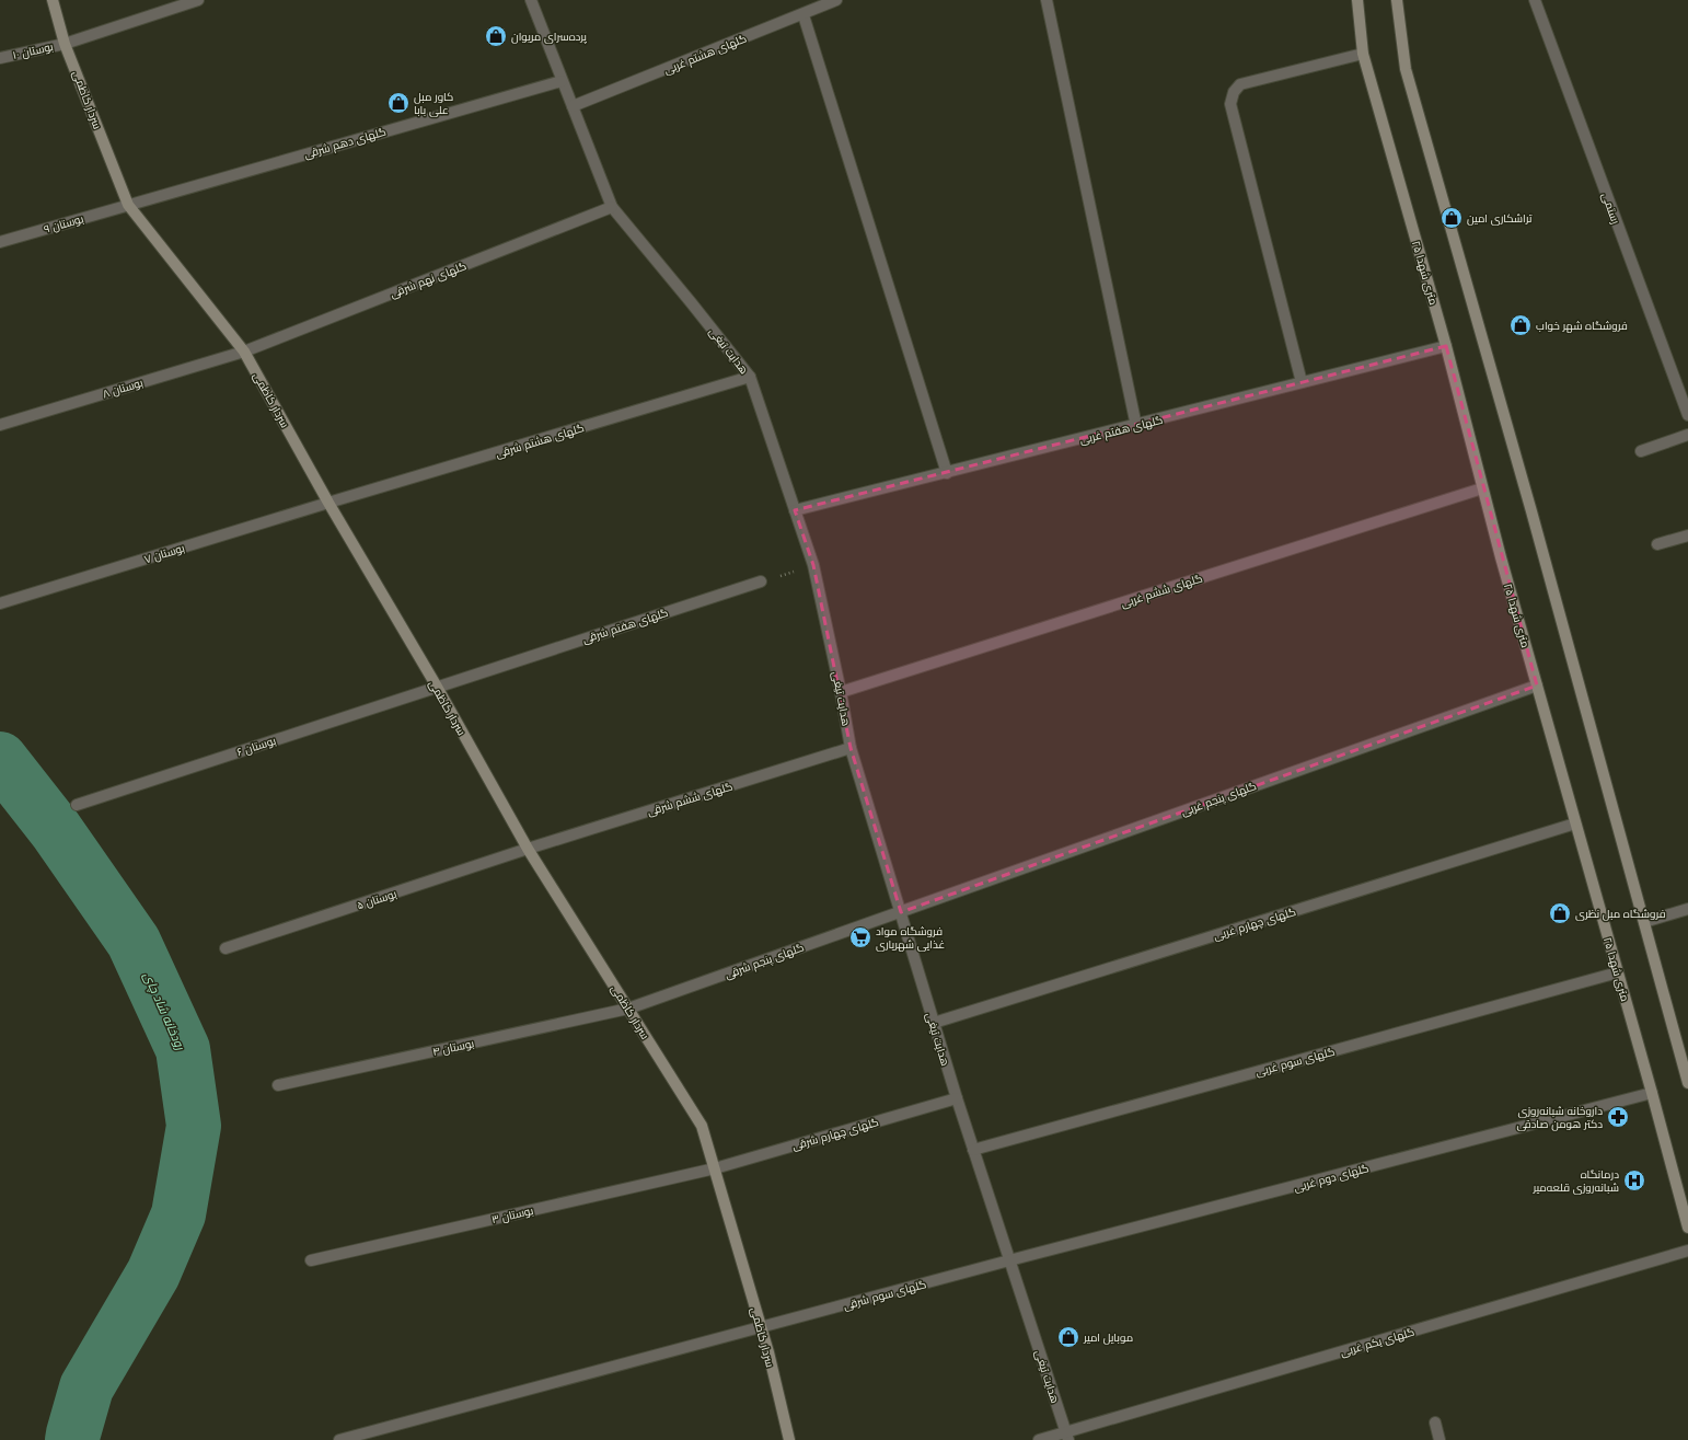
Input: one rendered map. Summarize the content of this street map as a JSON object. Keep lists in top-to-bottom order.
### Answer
{
  "streets": {
    "main road": ["سردار کاظمی", "۲۵ متری شهدا"],
    "street": [
      "بوستان ۱۰",
      "گلهای هشتم غربی",
      "گلهای دهم شرقی",
      "رستمی",
      "بوستان ۹",
      "گلهای نهم شرقی",
      "هدایت تیغی",
      "بوستان ۸",
      "گلهای هفتم غربی",
      "گلهای هشتم شرقی",
      "بوستان ۷",
      "گلهای ششم غربی",
      "گلهای هفتم شرقی",
      "بوستان ۶",
      "گلهای ششم شرقی",
      "گلهای پنجم غربی",
      "بوستان ۵",
      "گلهای چهارم غربی",
      "گلهای پنجم شرقی",
      "بوستان ۴",
      "گلهای سوم غربی",
      "گلهای چهارم شرقی",
      "گلهای دوم غربی",
      "بوستان ۳",
      "گلهای سوم شرقی",
      "گلهای یکم غربی"
    ]
  },
  "crossings": [
    ["بوستان ۱۰", "سردار کاظمی"],
    ["گلهای هشتم غربی", "هدایت تیغی"],
    ["سردار کاظمی", "گلهای دهم شرقی"],
    ["سردار کاظمی", "بوستان ۹"],
    ["سردار کاظمی", "گلهای نهم شرقی"],
    ["سردار کاظمی", "بوستان ۸"],
    ["سردار کاظمی", "گلهای هشتم شرقی"],
    ["سردار کاظمی", "بوستان ۷"],
    ["سردار کاظمی", "گلهای هفتم شرقی"],
    ["سردار کاظمی", "بوستان ۶"],
    ["سردار کاظمی", "گلهای ششم شرقی"],
    ["سردار کاظمی", "بوستان ۵"],
    ["سردار کاظمی", "گلهای پنجم شرقی"],
    ["سردار کاظمی", "بوستان ۴"],
    ["سردار کاظمی", "گلهای چهارم شرقی"],
    ["سردار کاظمی", "بوستان ۳"],
    ["سردار کاظمی", "گلهای سوم شرقی"],
    ["گلهای دهم شرقی", "بوستان ۹"],
    ["گلهای دهم شرقی", "هدایت تیغی"],
    ["۲۵ متری شهدا", "گلهای هفتم غربی"],
    ["۲۵ متری شهدا", "گلهای ششم غربی"],
    ["۲۵ متری شهدا", "گلهای پنجم غربی"],
    ["۲۵ متری شهدا", "گلهای چهارم غربی"],
    ["۲۵ متری شهدا", "گلهای سوم غربی"],
    ["۲۵ متری شهدا", "گلهای دوم غربی"],
    ["گلهای نهم شرقی", "هدایت تیغی"],
    ["گلهای نهم شرقی", "بوستان ۸"],
    ["هدایت تیغی", "گلهای هفتم غربی"],
    ["هدایت تیغی", "گلهای هشتم شرقی"],
    ["هدایت تیغی", "گلهای ششم غربی"],
    ["هدایت تیغی", "گلهای ششم شرقی"],
    ["هدایت تیغی", "گلهای پنجم غربی"],
    ["هدایت تیغی", "گلهای چهارم غربی"],
    ["هدایت تیغی", "گلهای پنجم شرقی"],
    ["هدایت تیغی", "گلهای سوم غربی"],
    ["هدایت تیغی", "گلهای چهارم شرقی"],
    ["هدایت تیغی", "گلهای دوم غربی"],
    ["هدایت تیغی", "گلهای سوم شرقی"],
    ["هدایت تیغی", "گلهای یکم غربی"],
    ["گلهای هشتم شرقی", "بوستان ۷"],
    ["گلهای هفتم شرقی", "بوستان ۶"],
    ["گلهای ششم شرقی", "بوستان ۵"],
    ["گلهای پنجم غربی", "گلهای پنجم شرقی"],
    ["گلهای پنجم شرقی", "بوستان ۴"],
    ["گلهای چهارم شرقی", "بوستان ۳"],
    ["گلهای دوم غربی", "گلهای سوم شرقی"]
  ],
  "water": ["رودخانه شاد چای"],
  "places": {
    "shop": [
      "پرده‌سرای مریوان",
      "کاور مبل علی بابا",
      "تراشکاری امین",
      "فروشگاه شهر خواب",
      "فروشگاه مبل نظری",
      "موبایل امیر"
    ],
    "supermarket": ["فروشگاه مواد غذایی شهریاری"],
    "pharmacy": ["داروخانه شبانه‌روزی دکتر هومن صادقی"],
    "hospital": ["درمانگاه شبانه‌روزی قلعه‌میر"]
  }
}
